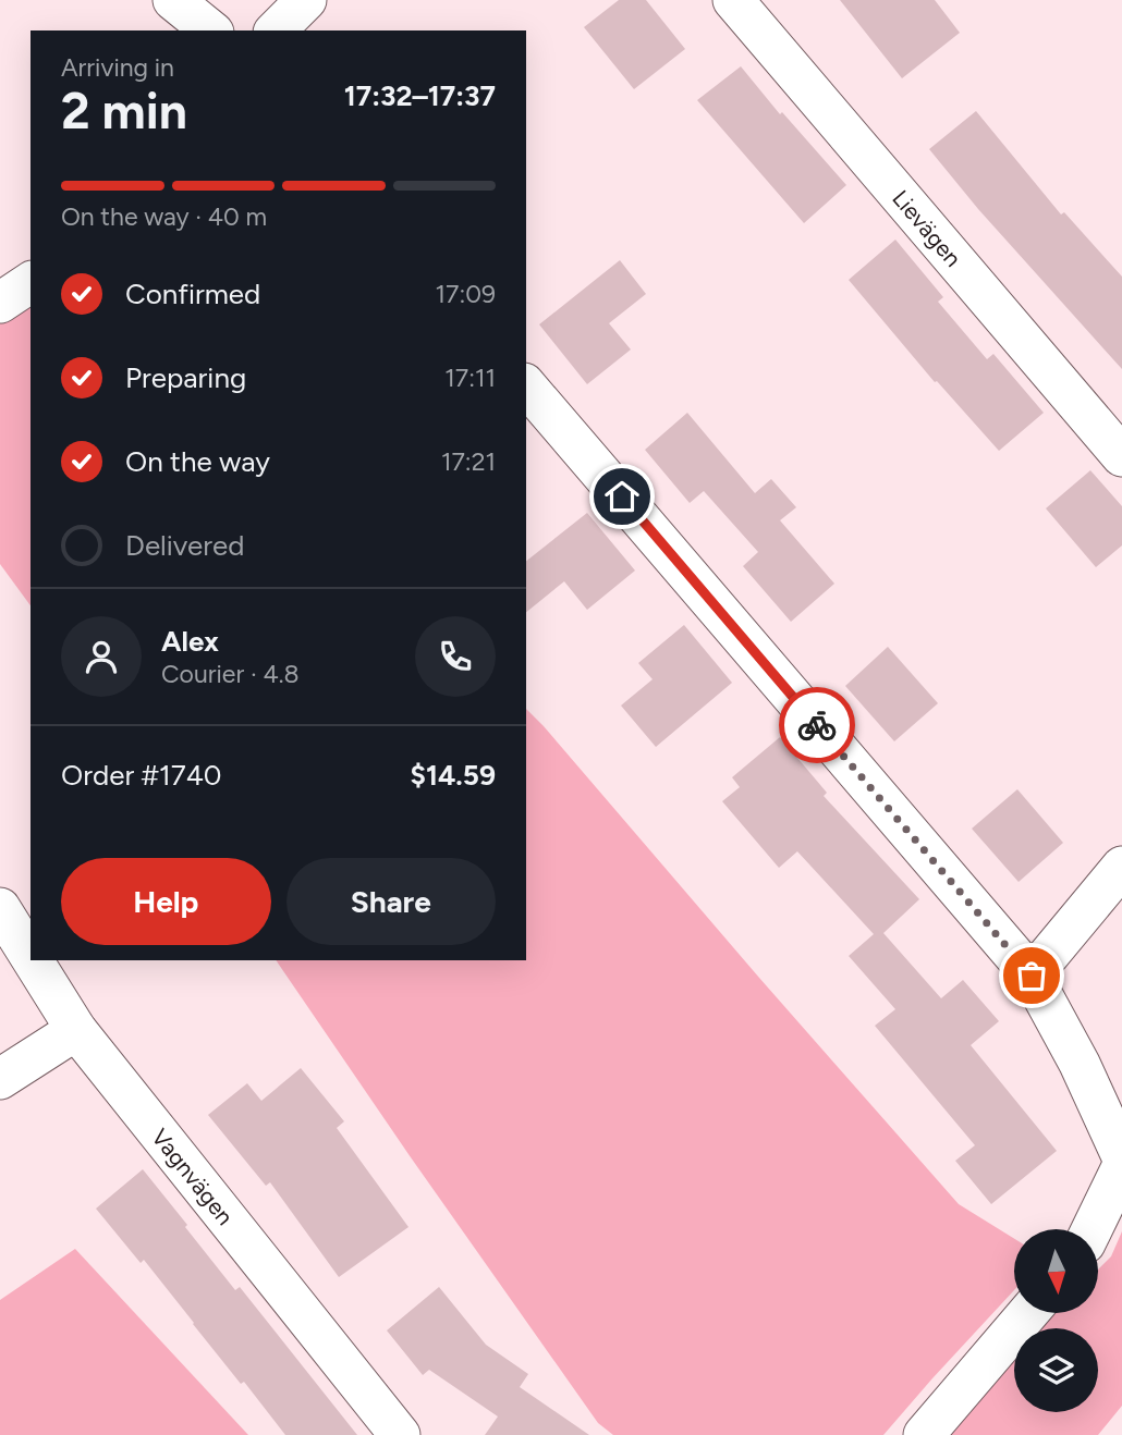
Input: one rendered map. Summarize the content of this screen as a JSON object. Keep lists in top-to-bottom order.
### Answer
{
  "streets": {
    "street": ["Lievägen", "Vagnvägen"]
  },
  "north": "bottom",
  "page": {
    "heading": ["2 min", "Arriving in", "17:32–17:37"],
    "panel": [
      "Alex",
      "Courier · 4.8",
      "Order #1740",
      "$14.59"
    ],
    "bar": "On the way · 40 m",
    "list": [
      ["Confirmed", "17:09"],
      ["Preparing", "17:11"],
      ["On the way", "17:21"],
      "Delivered"
    ],
    "buttons": ["Help", "Share"]
  }
}
